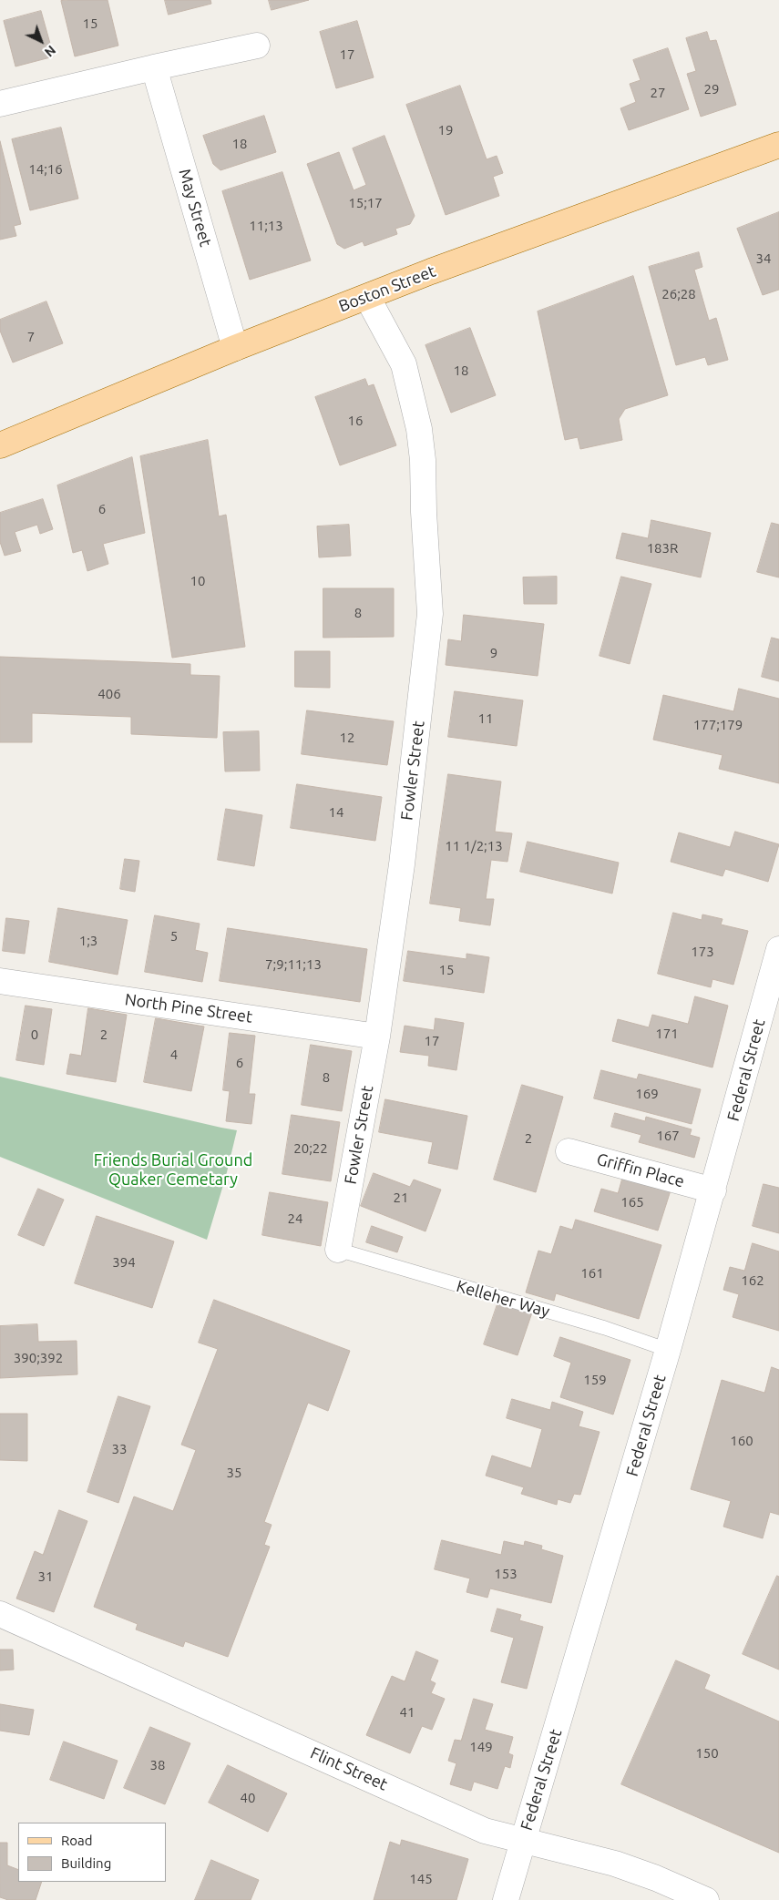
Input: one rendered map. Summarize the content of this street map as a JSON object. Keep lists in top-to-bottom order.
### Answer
{
  "streets": {
    "main road": ["Boston Street"],
    "street": [
      "May Street",
      "Fowler Street",
      "North Pine Street",
      "Federal Street",
      "Griffin Place",
      "Flint Street"
    ],
    "lane": ["Kelleher Way"]
  },
  "crossings": [
    ["May Street", "Boston Street"],
    ["Boston Street", "Fowler Street"],
    ["Fowler Street", "North Pine Street"],
    ["Fowler Street", "Kelleher Way"],
    ["Federal Street", "Griffin Place"],
    ["Federal Street", "Kelleher Way"],
    ["Federal Street", "Flint Street"]
  ],
  "parks": ["Friends Burial Ground Quaker Cemetary"],
  "house_numbers": [
    "15",
    "17",
    "29",
    "27",
    "19",
    "18",
    "14;16",
    "15;17",
    "11;13",
    "34",
    "26;28",
    "7",
    "18",
    "16",
    "6",
    "183R",
    "10",
    "8",
    "9",
    "406",
    "11",
    "177;179",
    "12",
    "14",
    "11 1/2;13",
    "5",
    "1;3",
    "173",
    "7;9;11;13",
    "15",
    "171",
    "0",
    "2",
    "17",
    "4",
    "6",
    "8",
    "169",
    "167",
    "2",
    "20;22",
    "21",
    "165",
    "24",
    "394",
    "161",
    "162",
    "390;392",
    "159",
    "160",
    "33",
    "35",
    "153",
    "31",
    "41",
    "149",
    "150",
    "38",
    "40",
    "145"
  ],
  "legend": ["Road", "Building"],
  "north": "bottom right"
}
